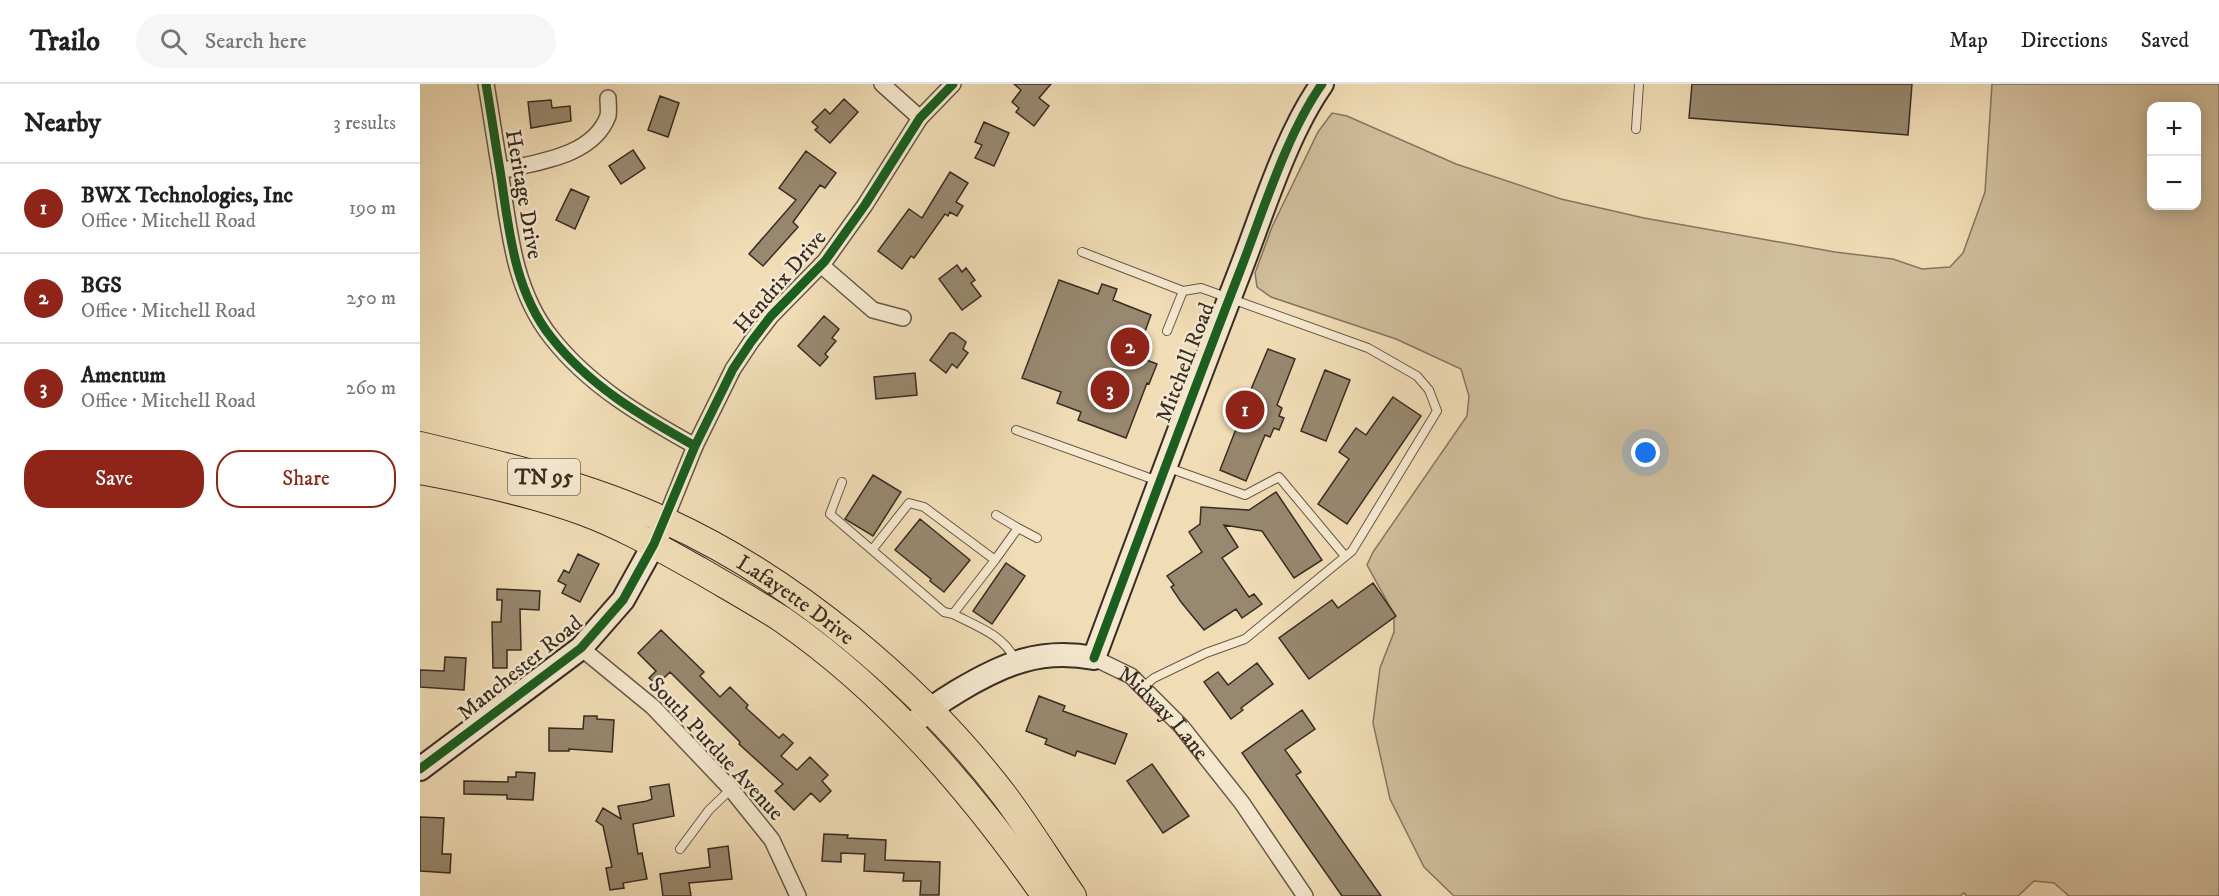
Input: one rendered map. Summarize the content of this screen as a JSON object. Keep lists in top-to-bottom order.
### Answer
{
  "streets": {
    "main road": ["TN 95", "Lafayette Drive"],
    "street": [
      "Heritage Drive",
      "Hendrix Drive",
      "Mitchell Road",
      "Manchester Road",
      "Midway Lane",
      "South Purdue Avenue"
    ]
  },
  "crossings": [
    ["Heritage Drive", "Hendrix Drive"],
    ["Hendrix Drive", "Lafayette Drive"],
    ["Hendrix Drive", "Manchester Road"],
    ["Mitchell Road", "Midway Lane"],
    ["Lafayette Drive", "Manchester Road"],
    ["Lafayette Drive", "Midway Lane"],
    ["Manchester Road", "South Purdue Avenue"]
  ],
  "page": {
    "header": "Trailo",
    "search": "Search here",
    "nav": ["Map", "Directions", "Saved"],
    "heading": ["Nearby", "3 results"],
    "map_buttons": ["+", "−"],
    "list": [
      {
        "mark": "1",
        "name": "BWX Technologies, Inc",
        "note": "Office · Mitchell Road",
        "value": "190 m"
      },
      {
        "mark": "2",
        "name": "BGS",
        "note": "Office · Mitchell Road",
        "value": "250 m"
      },
      {
        "mark": "3",
        "name": "Amentum",
        "note": "Office · Mitchell Road",
        "value": "260 m"
      }
    ],
    "pins": ["2", "3", "1"],
    "buttons": ["Save", "Share"]
  }
}
